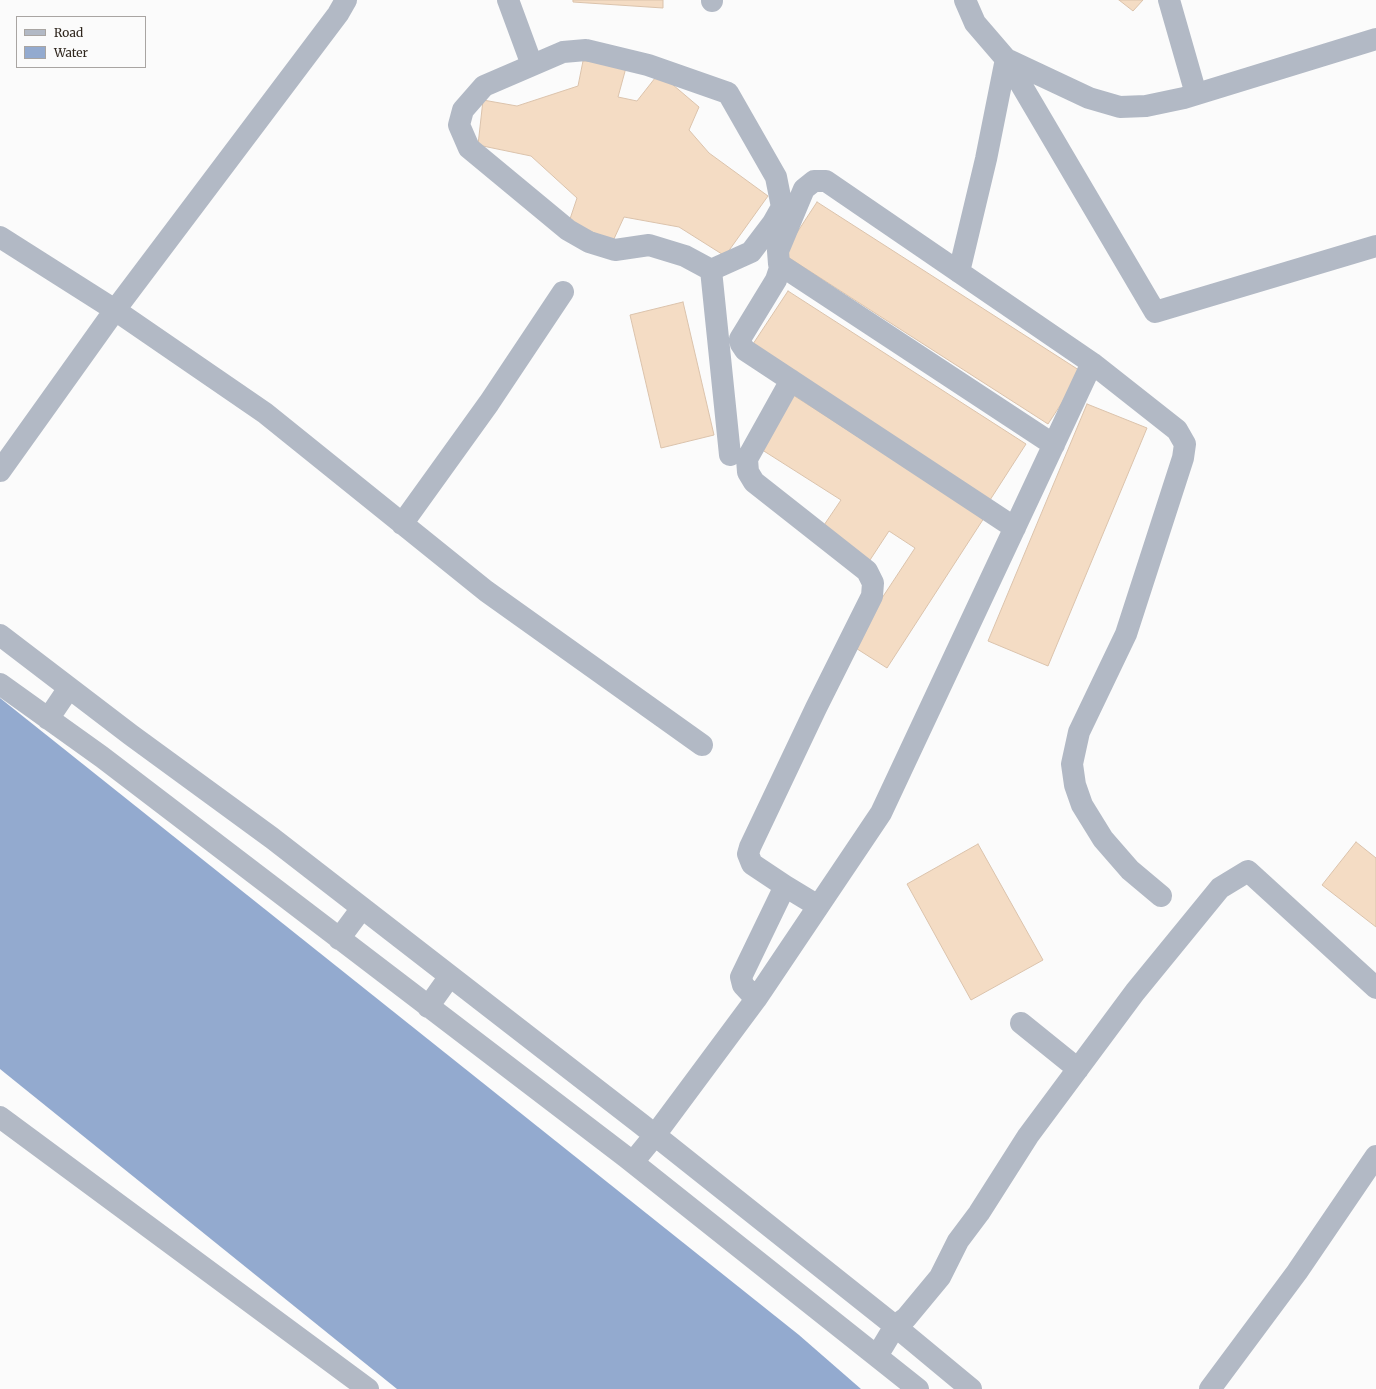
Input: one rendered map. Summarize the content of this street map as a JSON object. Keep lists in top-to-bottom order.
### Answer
{
  "legend": ["Road", "Water"]
}
